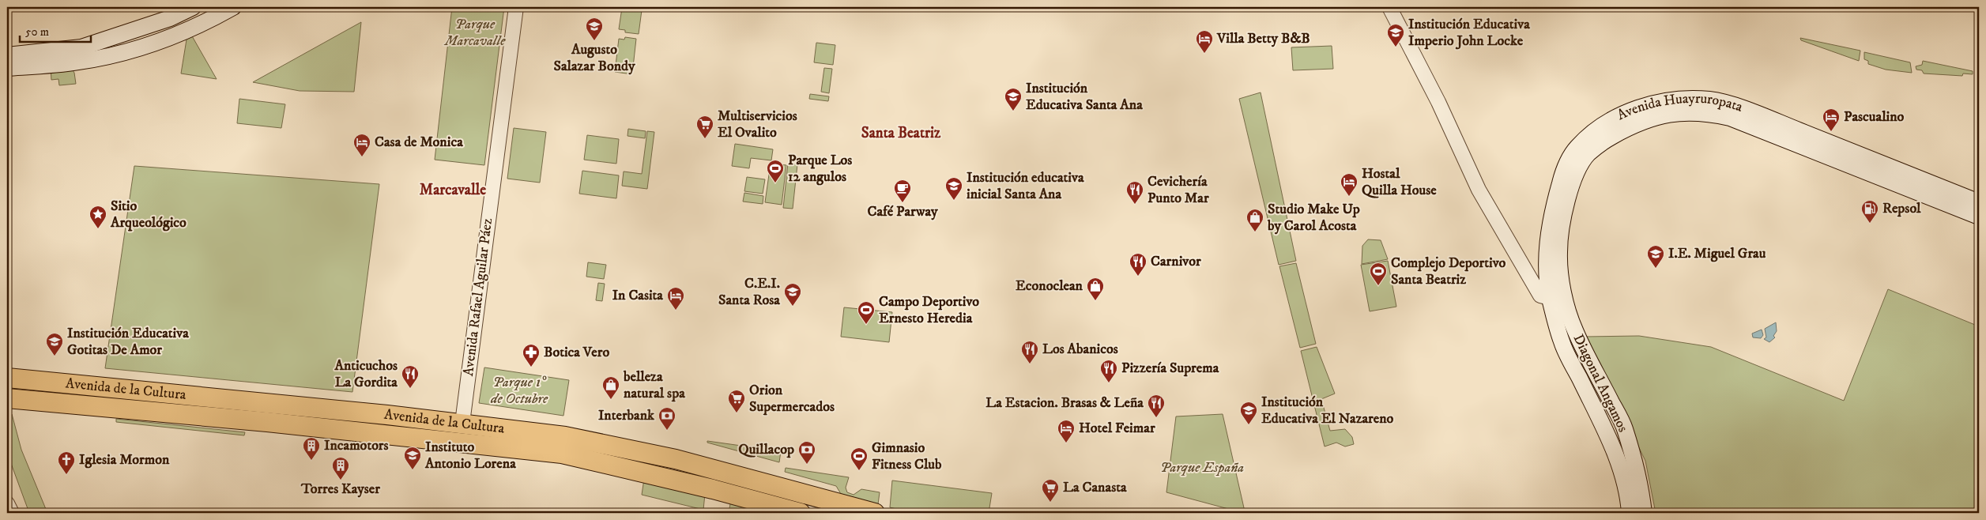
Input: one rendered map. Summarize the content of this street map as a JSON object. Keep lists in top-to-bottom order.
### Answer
{
  "streets": {
    "highway": ["Avenida de la Cultura"],
    "main road": ["Avenida Huayruropata", "Diagonal Angamos"],
    "street": ["Avenida Rafael Aguilar Páez"]
  },
  "crossings": [
    ["Avenida Huayruropata", "Diagonal Angamos"],
    ["Avenida Rafael Aguilar Páez", "Avenida de la Cultura"]
  ],
  "districts": ["Santa Beatriz", "Marcavalle"],
  "parks": ["Parque Marcavalle", "Parque 1º de Octubre", "Parque España"],
  "places": {
    "school or university": [
      "Augusto Salazar Bondy",
      "Institución Educativa Imperio John Locke",
      "Institución Educativa Santa Ana",
      "Institución educativa inicial Santa Ana",
      "I.E. Miguel Grau",
      "C.E.I. Santa Rosa",
      "Institución Educativa Gotitas De Amor",
      "Institución Educativa El Nazareno",
      "Instituto Antonio Lorena"
    ],
    "hotel": [
      "Villa Betty B&B",
      "Pascualino",
      "Casa de Monica",
      "Hostal Quilla House",
      "In Casita",
      "Hotel Feimar"
    ],
    "supermarket": ["Multiservicios El Ovalito", "Orion Supermercados", "La Canasta"],
    "sports": [
      "Parque Los 12 angulos",
      "Complejo Deportivo Santa Beatriz",
      "Campo Deportivo Ernesto Heredia",
      "Gimnasio Fitness Club"
    ],
    "cafe": ["Café Parway"],
    "restaurant": [
      "Cevichería Punto Mar",
      "Carnivor",
      "Los Abanicos",
      "Pizzería Suprema",
      "Anticuchos La Gordita",
      "La Estacion. Brasas & Leña"
    ],
    "fuel station": ["Repsol"],
    "place": ["Sitio Arqueológico"],
    "shop": ["Studio Make Up by Carol Acosta", "Econoclean", "belleza natural spa"],
    "pharmacy": ["Botica Vero"],
    "bank": ["Interbank", "Quillacop"],
    "building": ["Incamotors", "Torres Kayser"],
    "church": ["Iglesia Mormon"]
  },
  "scale_bar": "50 m"
}
